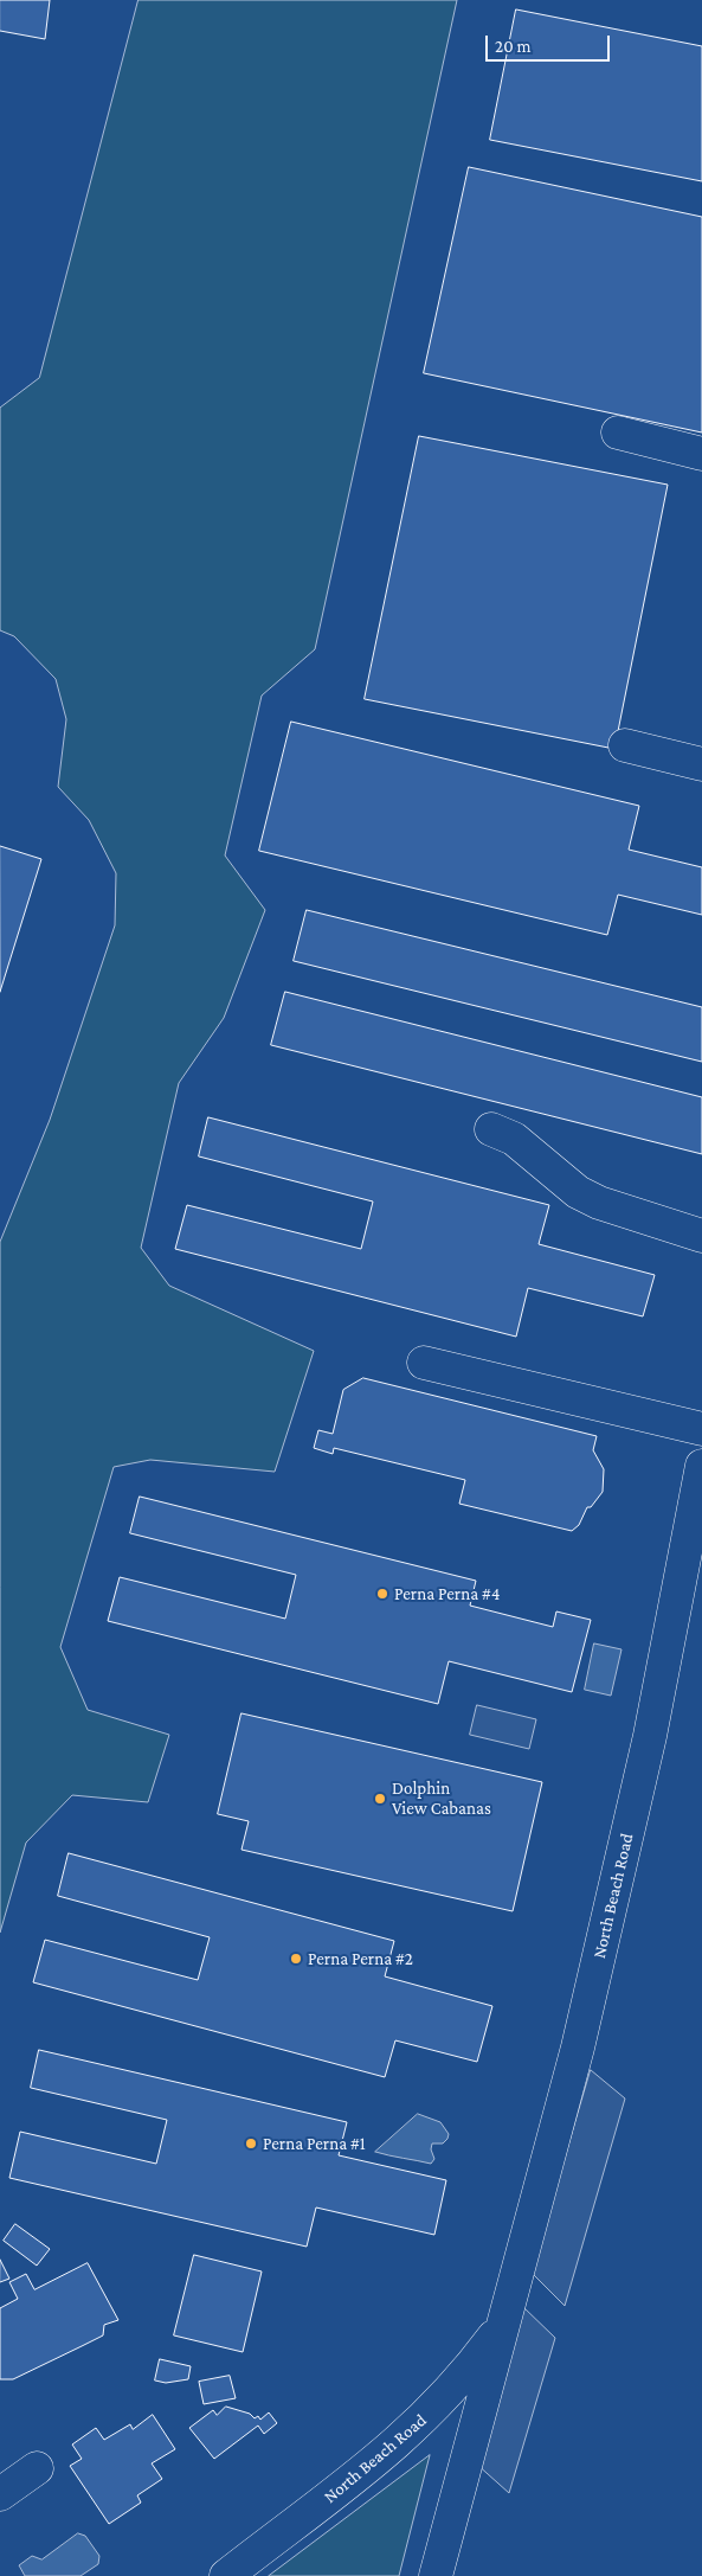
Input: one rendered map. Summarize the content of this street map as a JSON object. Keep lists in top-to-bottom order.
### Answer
{
  "streets": {
    "street": ["North Beach Road"]
  },
  "places": [
    "Perna Perna #4",
    "Dolphin View Cabanas",
    "Perna Perna #2",
    "Perna Perna #1"
  ],
  "scale_bar": "20 m"
}
